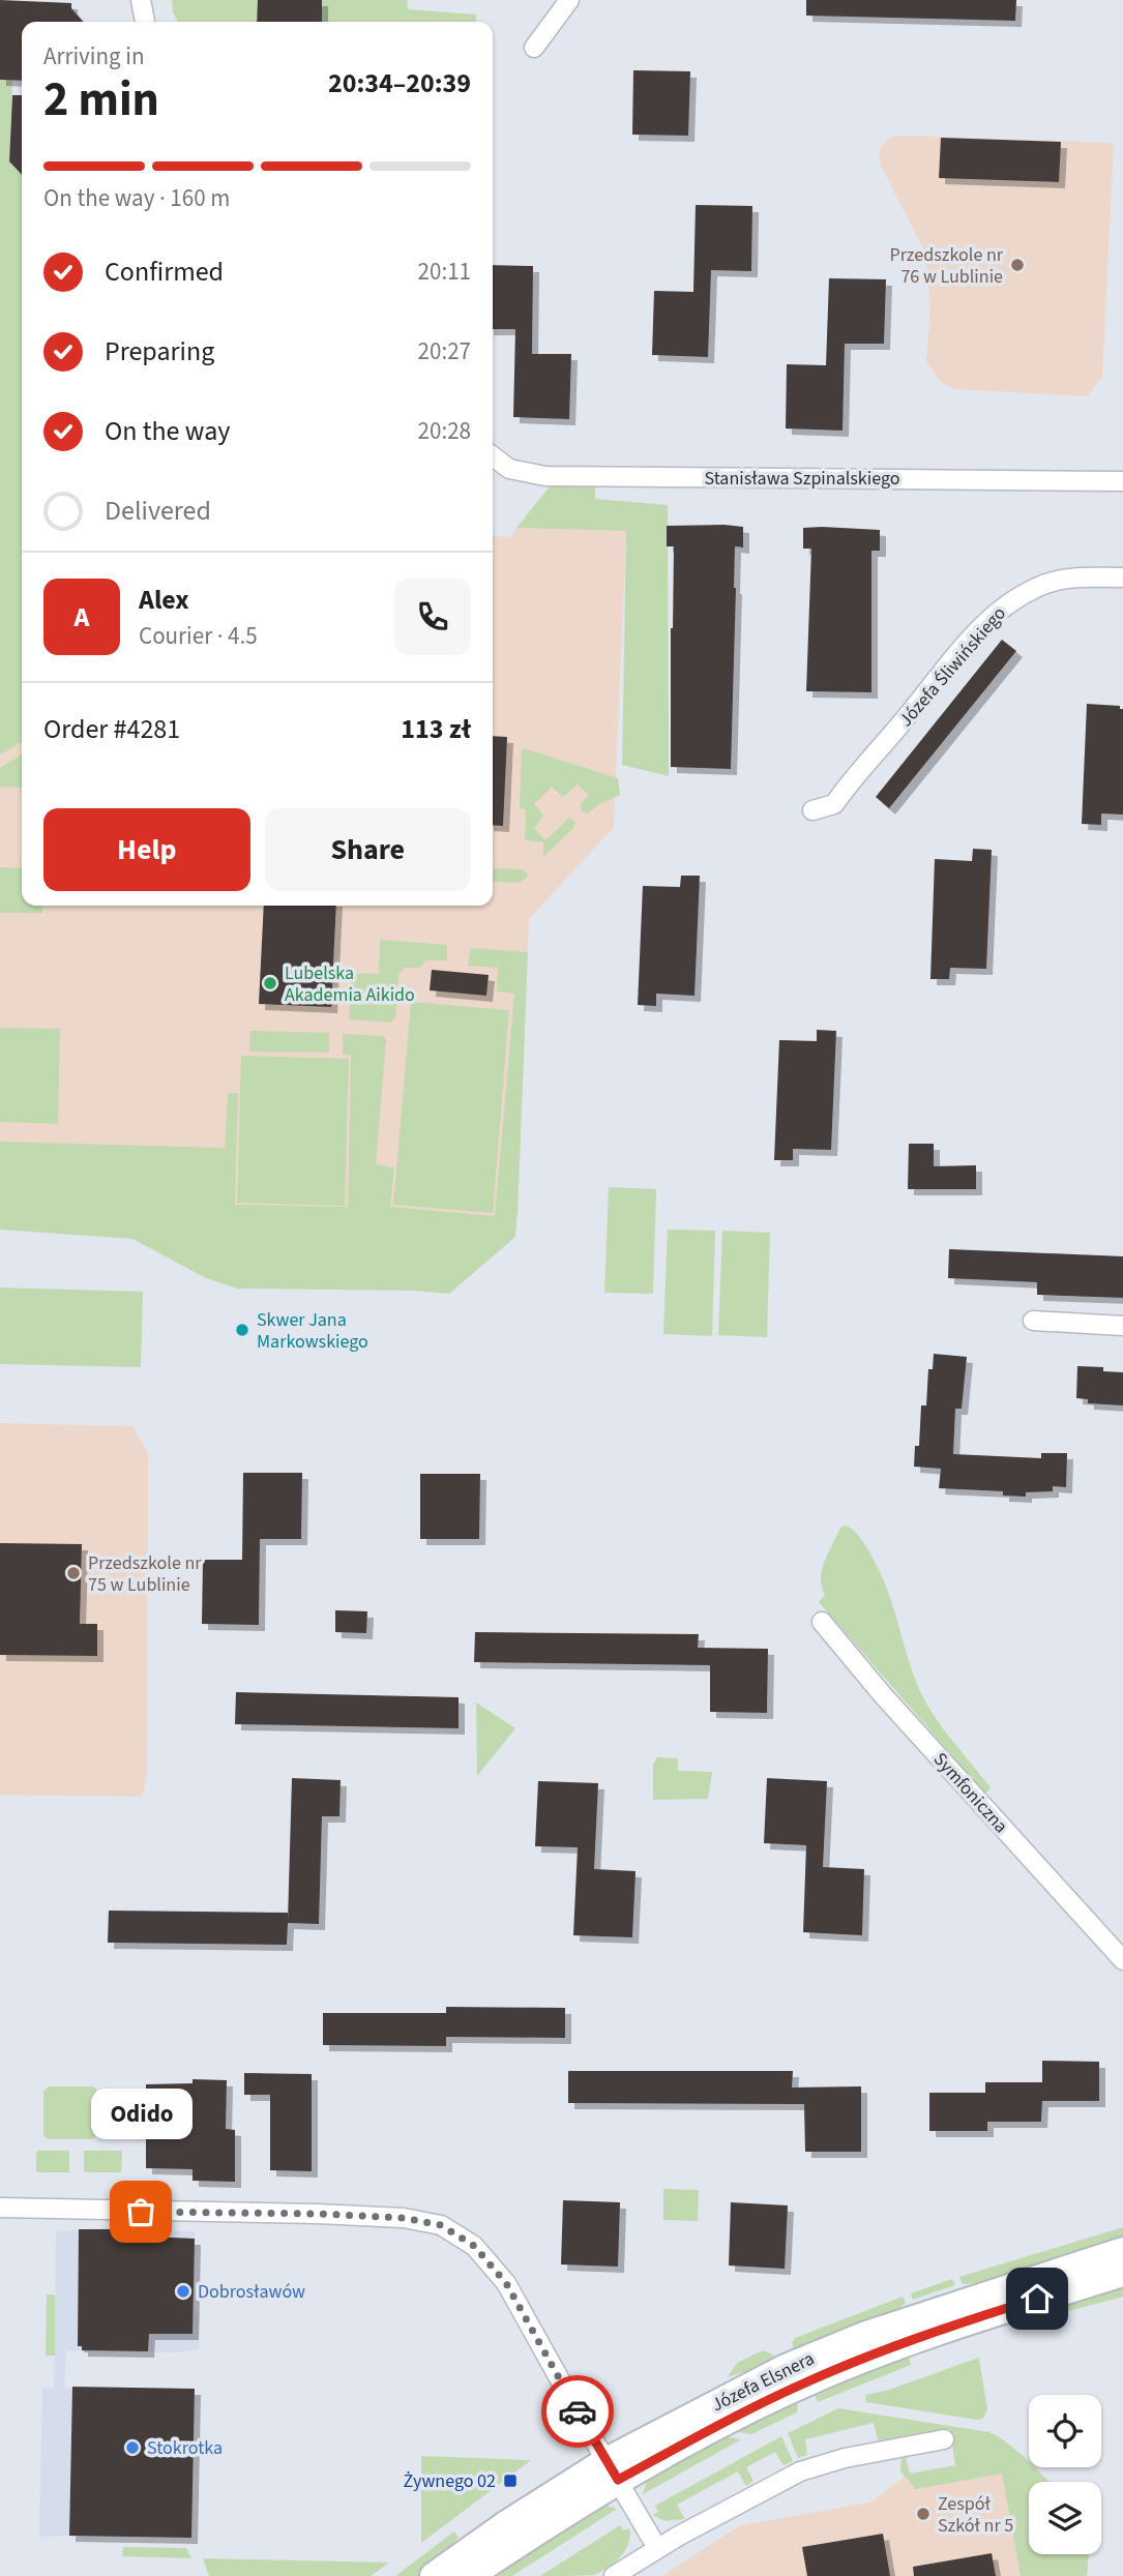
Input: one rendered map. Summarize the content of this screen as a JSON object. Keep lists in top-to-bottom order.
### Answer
{
  "streets": {
    "street": [
      "Stanisława Szpinalskiego",
      "Józefa Śliwińskiego",
      "Symfoniczna",
      "Józefa Elsnera"
    ]
  },
  "places": {
    "other": [
      "Przedszkole nr 76 w Lublinie",
      "Lubelska Akademia Aikido",
      "Skwer Jana Markowskiego",
      "Przedszkole nr 75 w Lublinie",
      "Odido",
      "Dobrosławów",
      "Stokrotka",
      "Zespół Szkół nr 5"
    ],
    "transit": ["Żywnego 02"]
  },
  "page": {
    "heading": ["2 min", "Arriving in", "20:34–20:39"],
    "panel": [
      "Alex",
      "Courier · 4.5",
      "Order #4281",
      "113 zł"
    ],
    "bar": "On the way · 160 m",
    "list": [
      ["Confirmed", "20:11"],
      ["Preparing", "20:27"],
      ["On the way", "20:28"],
      "Delivered"
    ],
    "round": "A",
    "buttons": ["Help", "Share"],
    "bubble": "Odido"
  }
}
